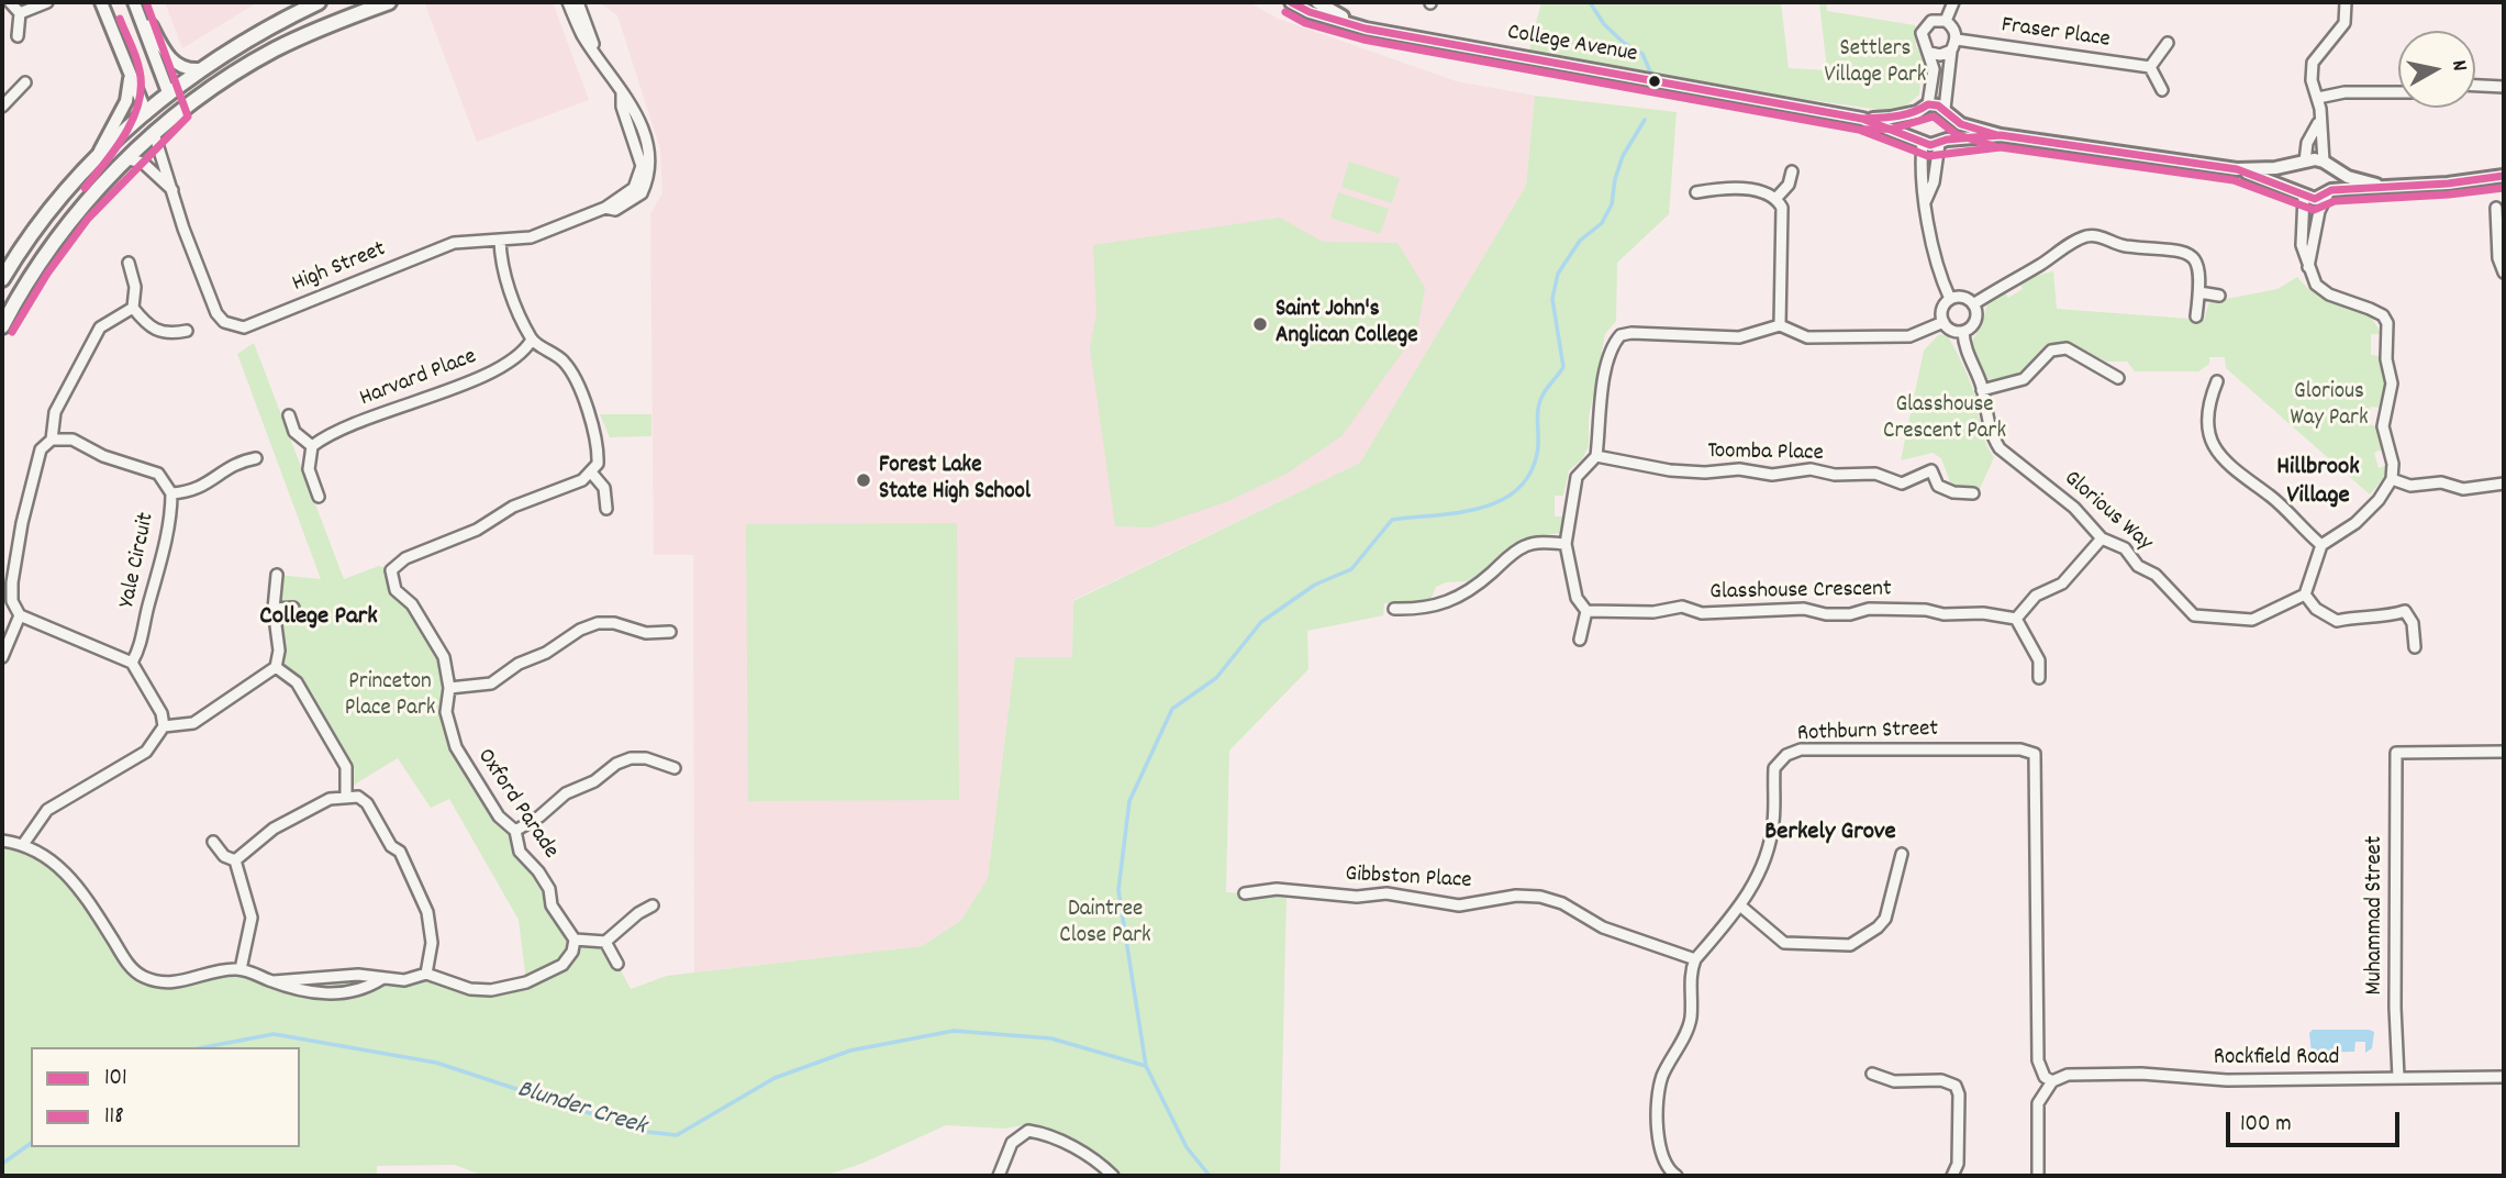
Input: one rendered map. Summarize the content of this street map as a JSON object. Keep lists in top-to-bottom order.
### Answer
{
  "streets": {
    "street": [
      "Fraser Place",
      "College Avenue",
      "High Street",
      "Harvard Place",
      "Toomba Place",
      "Glorious Way",
      "Yale Circuit",
      "Glasshouse Crescent",
      "Rothburn Street",
      "Oxford Parade",
      "Gibbston Place",
      "Muhammad Street",
      "Rockfield Road"
    ]
  },
  "crossings": [
    ["Rothburn Street", "Gibbston Place"],
    ["Rothburn Street", "Rockfield Road"],
    ["Muhammad Street", "Rockfield Road"]
  ],
  "districts": ["Hillbrook Village", "College Park", "Berkely Grove"],
  "water": ["Blunder Creek"],
  "parks": [
    "Settlers Village Park",
    "Glorious Way Park",
    "Glasshouse Crescent Park",
    "Princeton Place Park",
    "Daintree Close Park"
  ],
  "places": ["Saint John's Anglican College", "Forest Lake State High School"],
  "lines": ["transit line 101", "transit line 118"],
  "legend": ["101", "118"],
  "scale_bar": "100 m",
  "north": "right"
}
